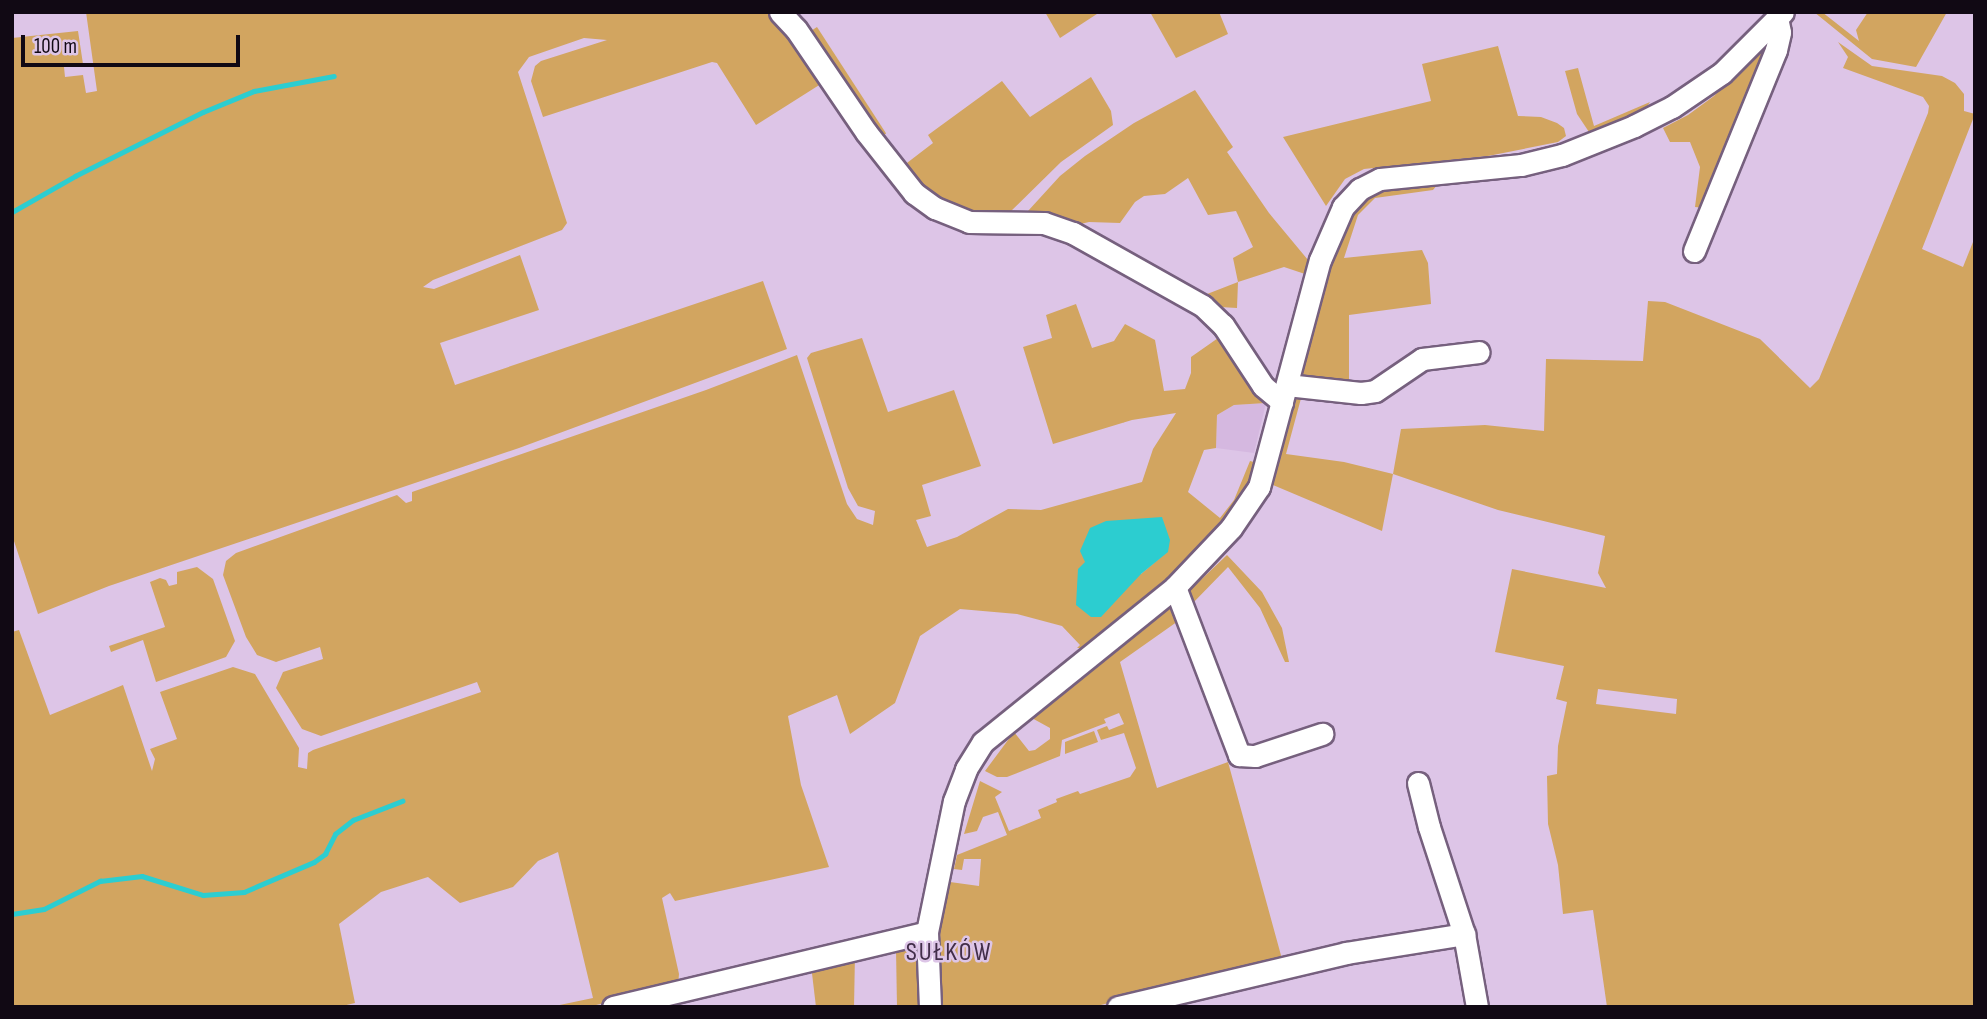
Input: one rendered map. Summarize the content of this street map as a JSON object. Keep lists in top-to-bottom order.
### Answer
{
  "districts": ["SUŁKÓW"],
  "scale_bar": "100 m"
}
